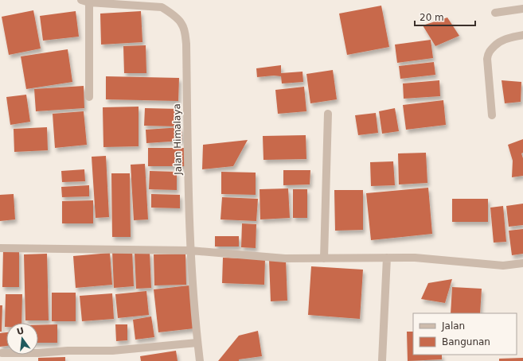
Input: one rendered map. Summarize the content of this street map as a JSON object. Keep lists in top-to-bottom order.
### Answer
{
  "streets": {
    "street": ["Jalan Himalaya"]
  },
  "legend": ["Jalan", "Bangunan"],
  "scale_bar": "20 m",
  "north": "top"
}
